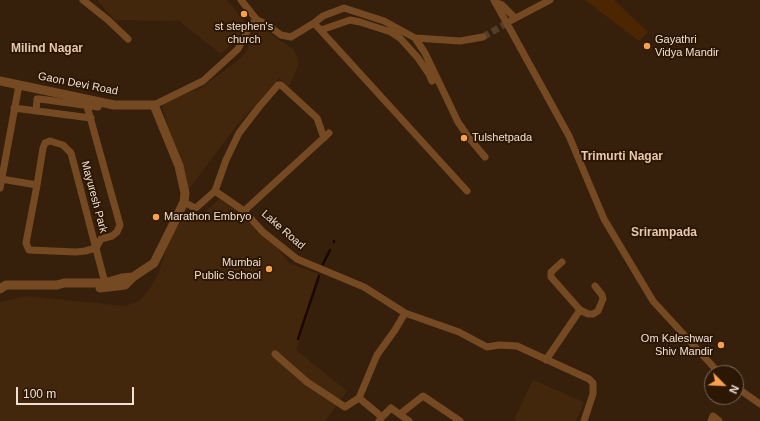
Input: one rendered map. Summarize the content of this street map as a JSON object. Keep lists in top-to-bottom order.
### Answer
{
  "streets": {
    "street": ["Gaon Devi Road", "Mayuresh Park", "Lake Road"]
  },
  "districts": ["Milind Nagar", "Trimurti Nagar", "Srirampada"],
  "places": [
    "st stephen's church",
    "Gayathri Vidya Mandir",
    "Tulshetpada",
    "Marathon Embryo",
    "Mumbai Public School",
    "Om Kaleshwar Shiv Mandir"
  ],
  "scale_bar": "100 m",
  "north": "bottom right"
}
